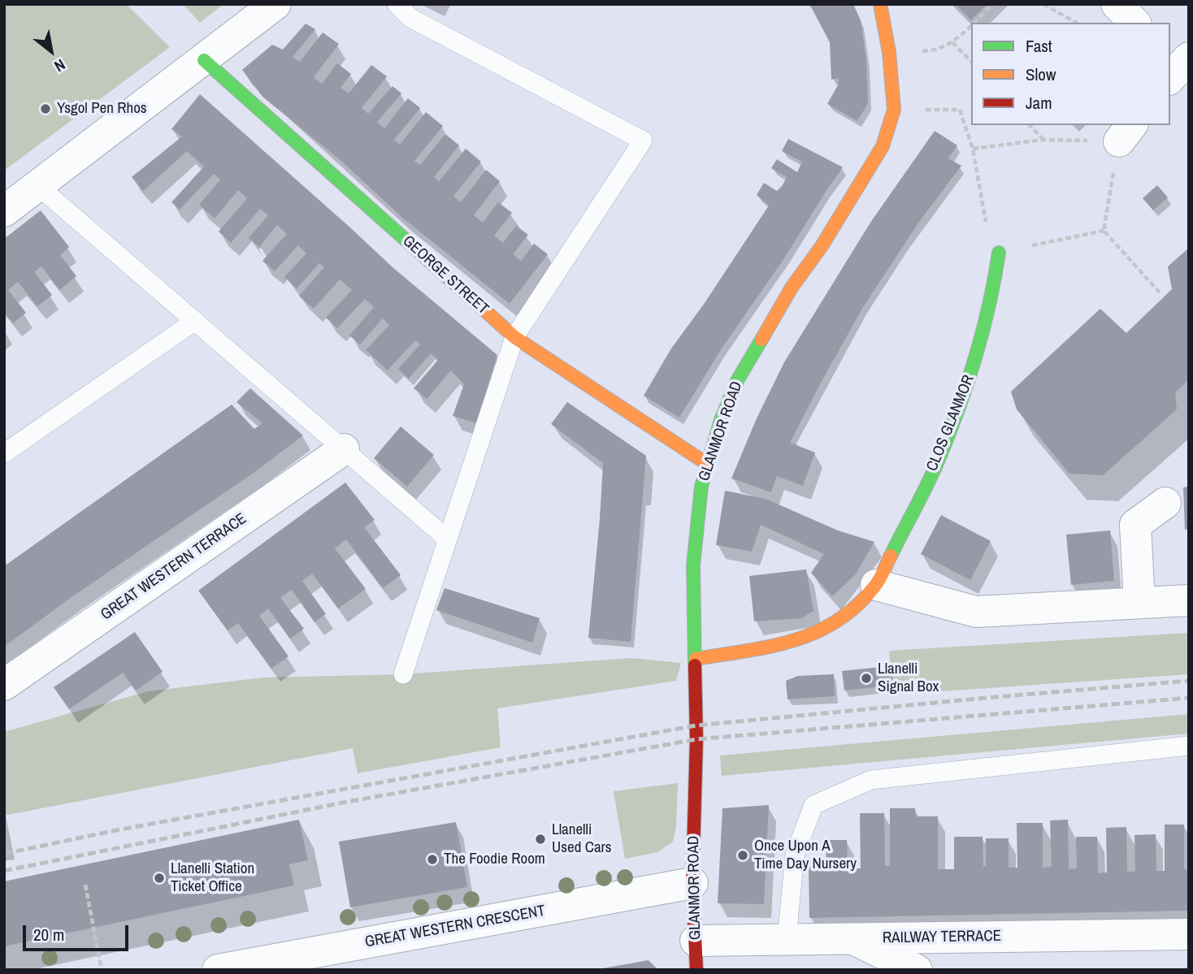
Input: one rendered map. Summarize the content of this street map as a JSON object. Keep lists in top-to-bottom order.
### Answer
{
  "streets": {
    "street": [
      "GEORGE STREET",
      "CLOS GLANMOR",
      "GLANMOR ROAD",
      "GREAT WESTERN TERRACE",
      "GREAT WESTERN CRESCENT",
      "RAILWAY TERRACE"
    ]
  },
  "crossings": [
    ["GEORGE STREET", "GLANMOR ROAD"],
    ["CLOS GLANMOR", "GLANMOR ROAD"],
    ["GLANMOR ROAD", "GREAT WESTERN CRESCENT"],
    ["GLANMOR ROAD", "RAILWAY TERRACE"]
  ],
  "places": [
    "Ysgol Pen Rhos",
    "Llanelli Signal Box",
    "Llanelli Used Cars",
    "Once Upon A Time Day Nursery",
    "The Foodie Room",
    "Llanelli Station Ticket Office"
  ],
  "legend": ["Fast", "Slow", "Jam"],
  "scale_bar": "20 m",
  "north": "bottom right"
}
